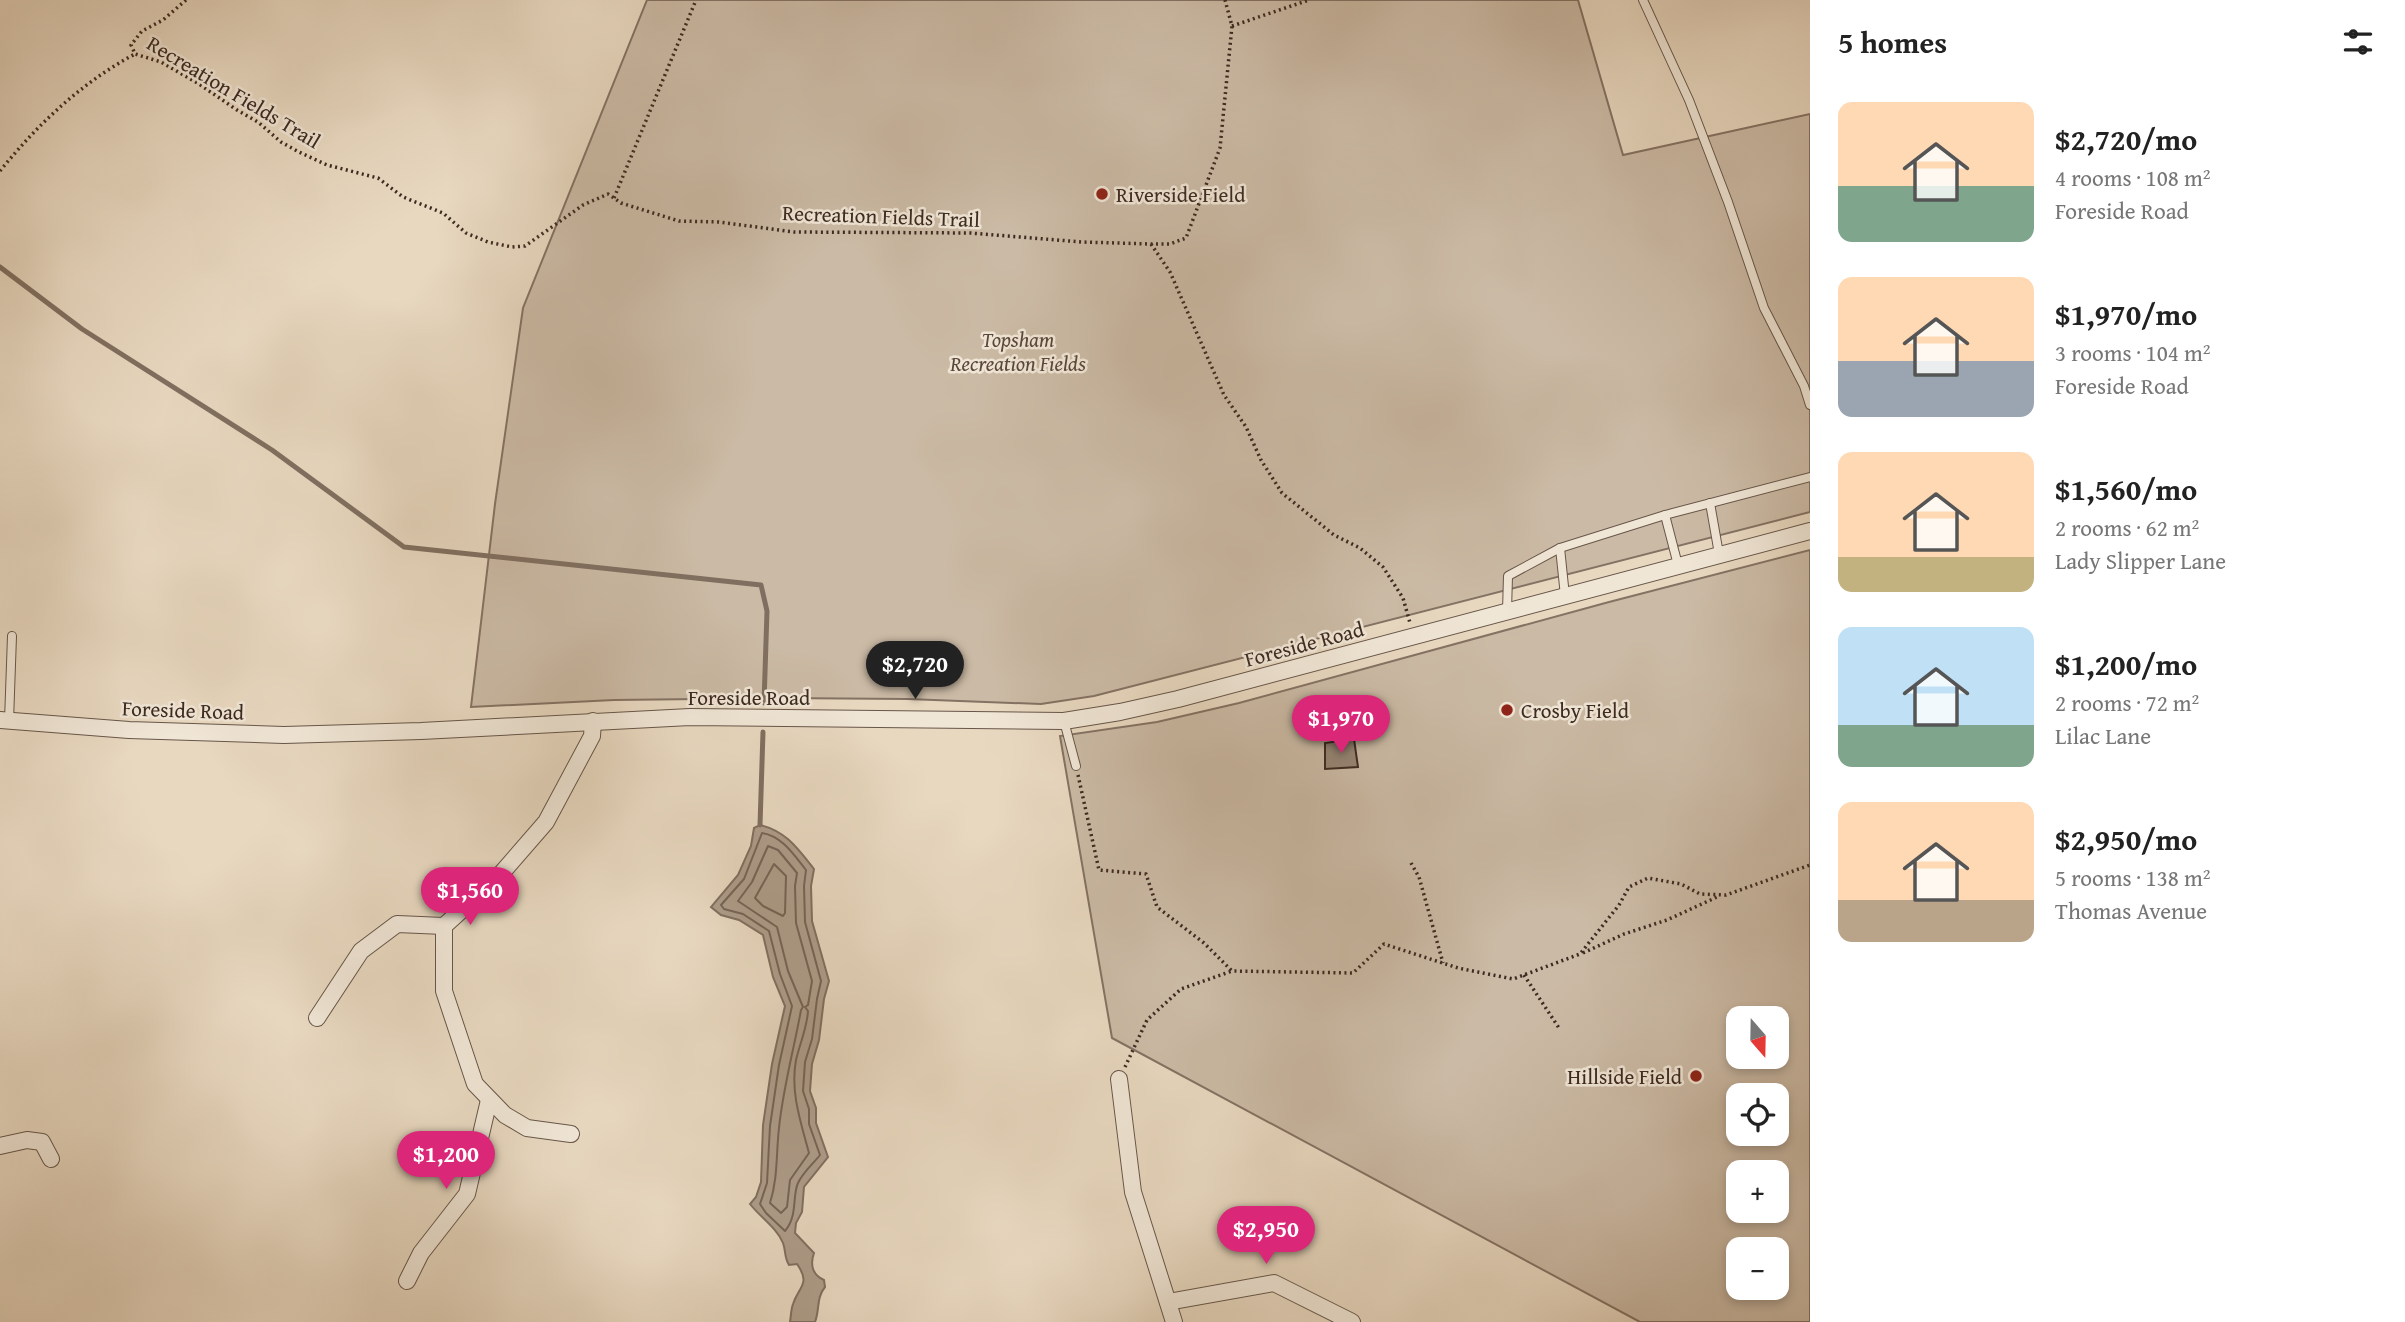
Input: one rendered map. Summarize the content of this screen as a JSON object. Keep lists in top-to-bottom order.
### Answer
{
  "streets": {
    "street": ["Foreside Road"],
    "path": ["Recreation Fields Trail"]
  },
  "parks": ["Topsham Recreation Fields"],
  "places": ["Riverside Field", "Crosby Field", "Hillside Field"],
  "north": "bottom",
  "page": {
    "heading": "5 homes",
    "list": [
      {
        "name": "$2,720/mo",
        "note": "4 rooms · 108 m² · Foreside Road"
      },
      {
        "name": "$1,970/mo",
        "note": "3 rooms · 104 m² · Foreside Road"
      },
      {
        "name": "$1,560/mo",
        "note": "2 rooms · 62 m² · Lady Slipper Lane"
      },
      {
        "name": "$1,200/mo",
        "note": "2 rooms · 72 m² · Lilac Lane"
      },
      {
        "name": "$2,950/mo",
        "note": "5 rooms · 138 m² · Thomas Avenue"
      }
    ],
    "price": [
      "$2,720",
      "$1,970",
      "$1,560",
      "$1,200",
      "$2,950"
    ],
    "map_buttons": ["+", "−"]
  }
}
